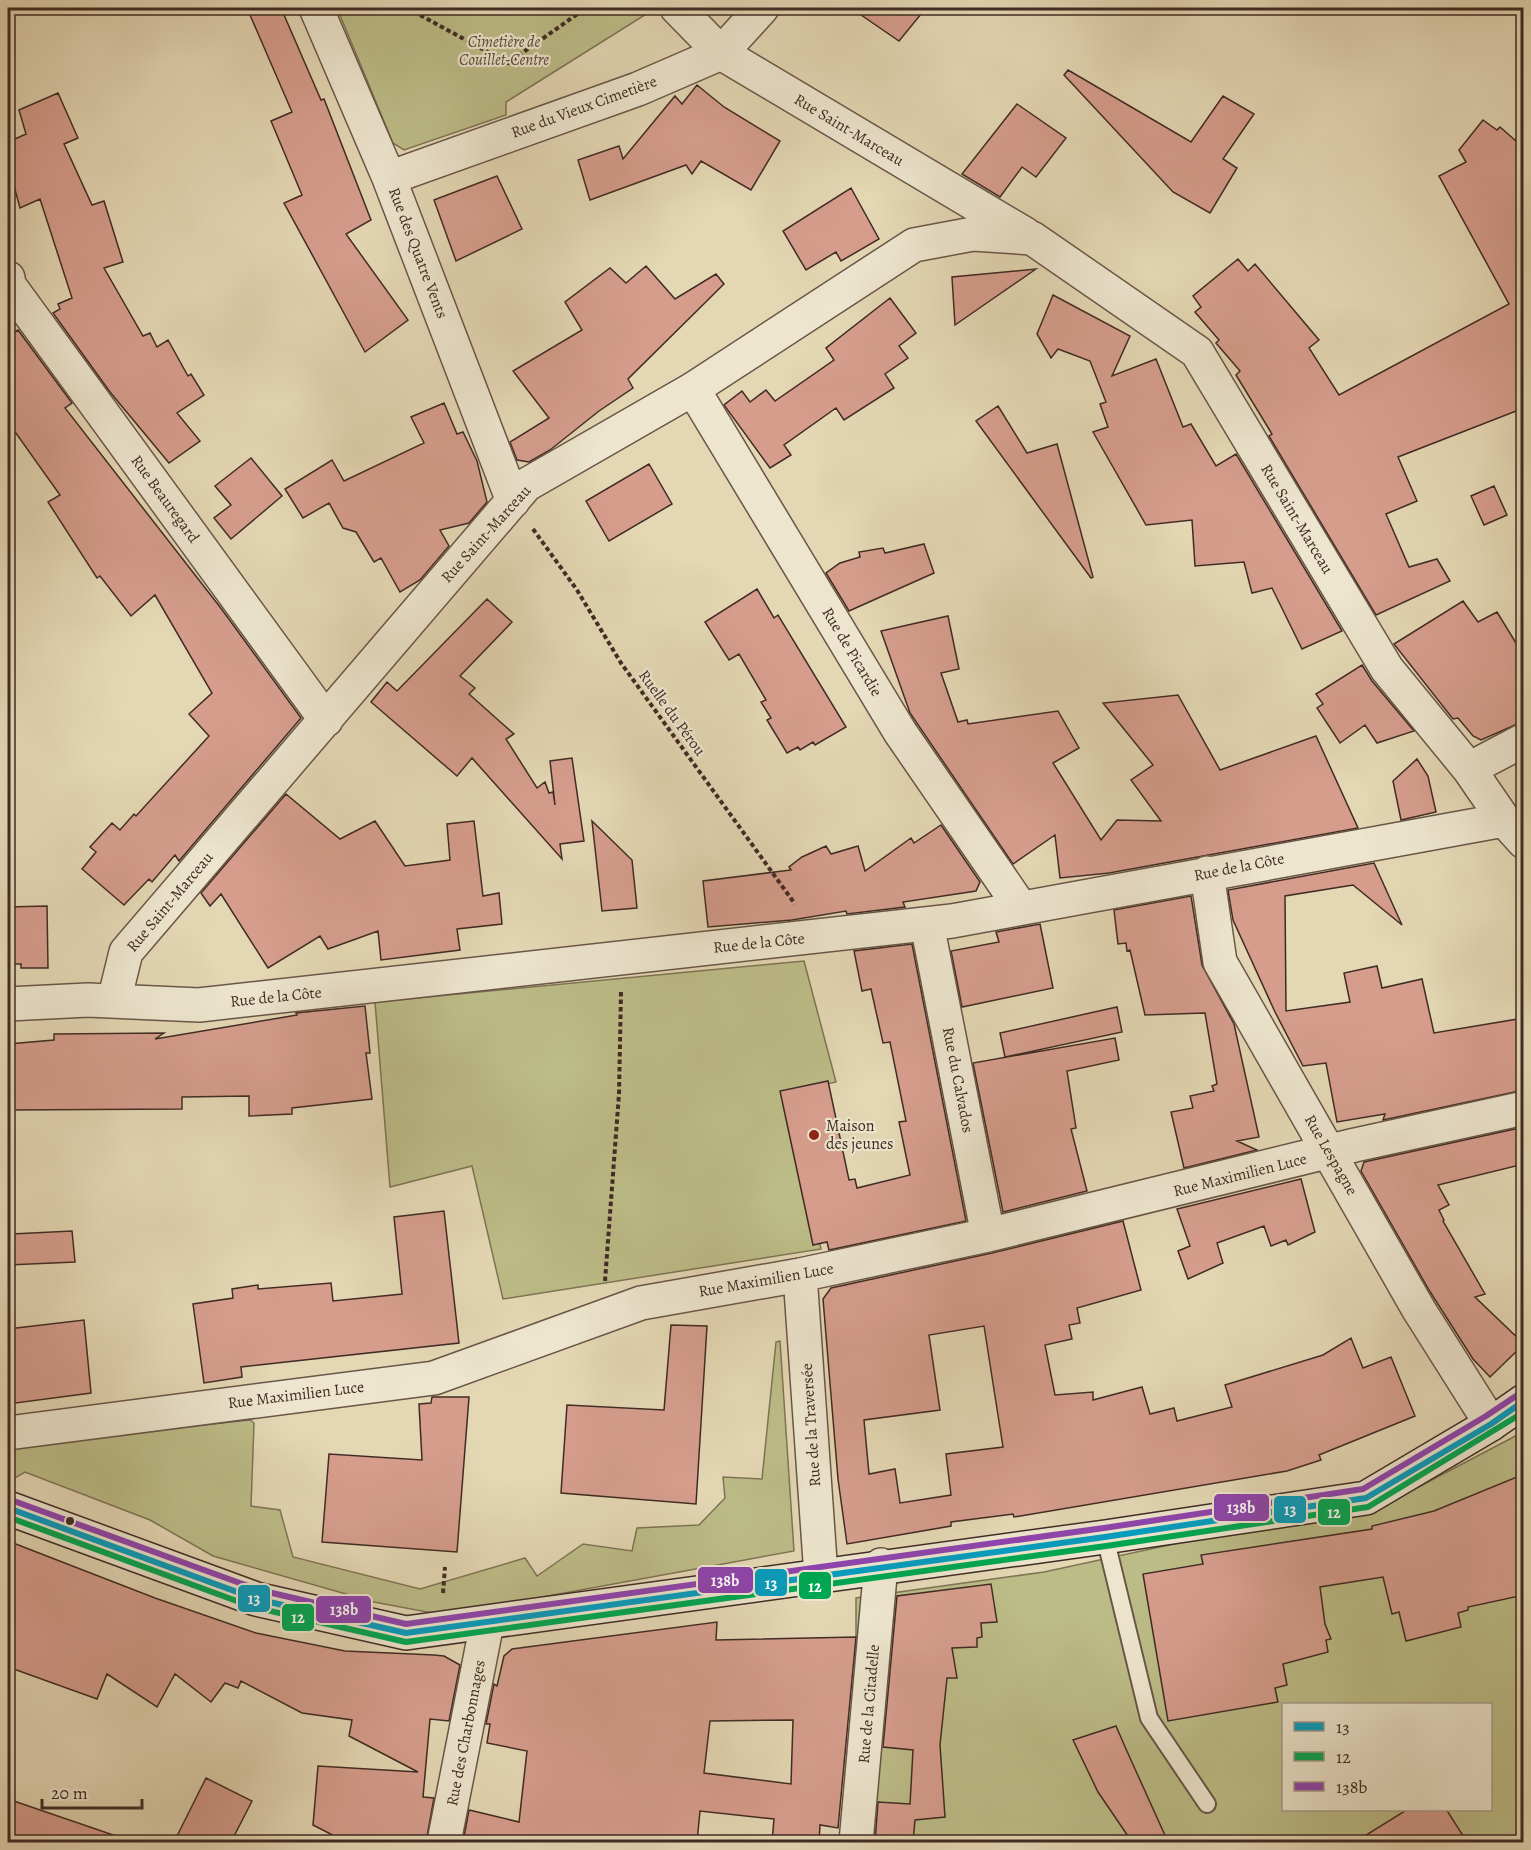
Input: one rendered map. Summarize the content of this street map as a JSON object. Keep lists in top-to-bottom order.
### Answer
{
  "streets": {
    "street": [
      "Rue du Vieux Cimetière",
      "Rue Saint-Marceau",
      "Rue des Quatre Vents",
      "Rue Beauregard",
      "Rue de Picardie",
      "Rue de la Côte",
      "Rue du Calvados",
      "Rue Lespagne",
      "Rue Maximilien Luce",
      "Rue de la Traversée",
      "Rue de la Citadelle",
      "Rue des Charbonnages"
    ],
    "path": ["Ruelle du Pérou"]
  },
  "crossings": [
    ["Rue du Vieux Cimetière", "Rue Saint-Marceau"],
    ["Rue du Vieux Cimetière", "Rue des Quatre Vents"],
    ["Rue Saint-Marceau", "Rue des Quatre Vents"],
    ["Rue Saint-Marceau", "Rue Beauregard"],
    ["Rue Saint-Marceau", "Rue de Picardie"],
    ["Rue Saint-Marceau", "Ruelle du Pérou"],
    ["Rue Saint-Marceau", "Rue de la Côte"],
    ["Rue des Quatre Vents", "Ruelle du Pérou"],
    ["Rue de Picardie", "Rue de la Côte"],
    ["Ruelle du Pérou", "Rue de la Côte"],
    ["Rue de la Côte", "Rue du Calvados"],
    ["Rue de la Côte", "Rue Lespagne"],
    ["Rue du Calvados", "Rue Maximilien Luce"],
    ["Rue Lespagne", "Rue Maximilien Luce"],
    ["Rue Maximilien Luce", "Rue de la Traversée"]
  ],
  "parks": ["Cimetière de Couillet-Centre"],
  "places": ["Maison des jeunes"],
  "lines": ["transit line 138b", "transit line 13", "transit line 12"],
  "legend": ["13", "12", "138b"],
  "scale_bar": "20 m"
}
